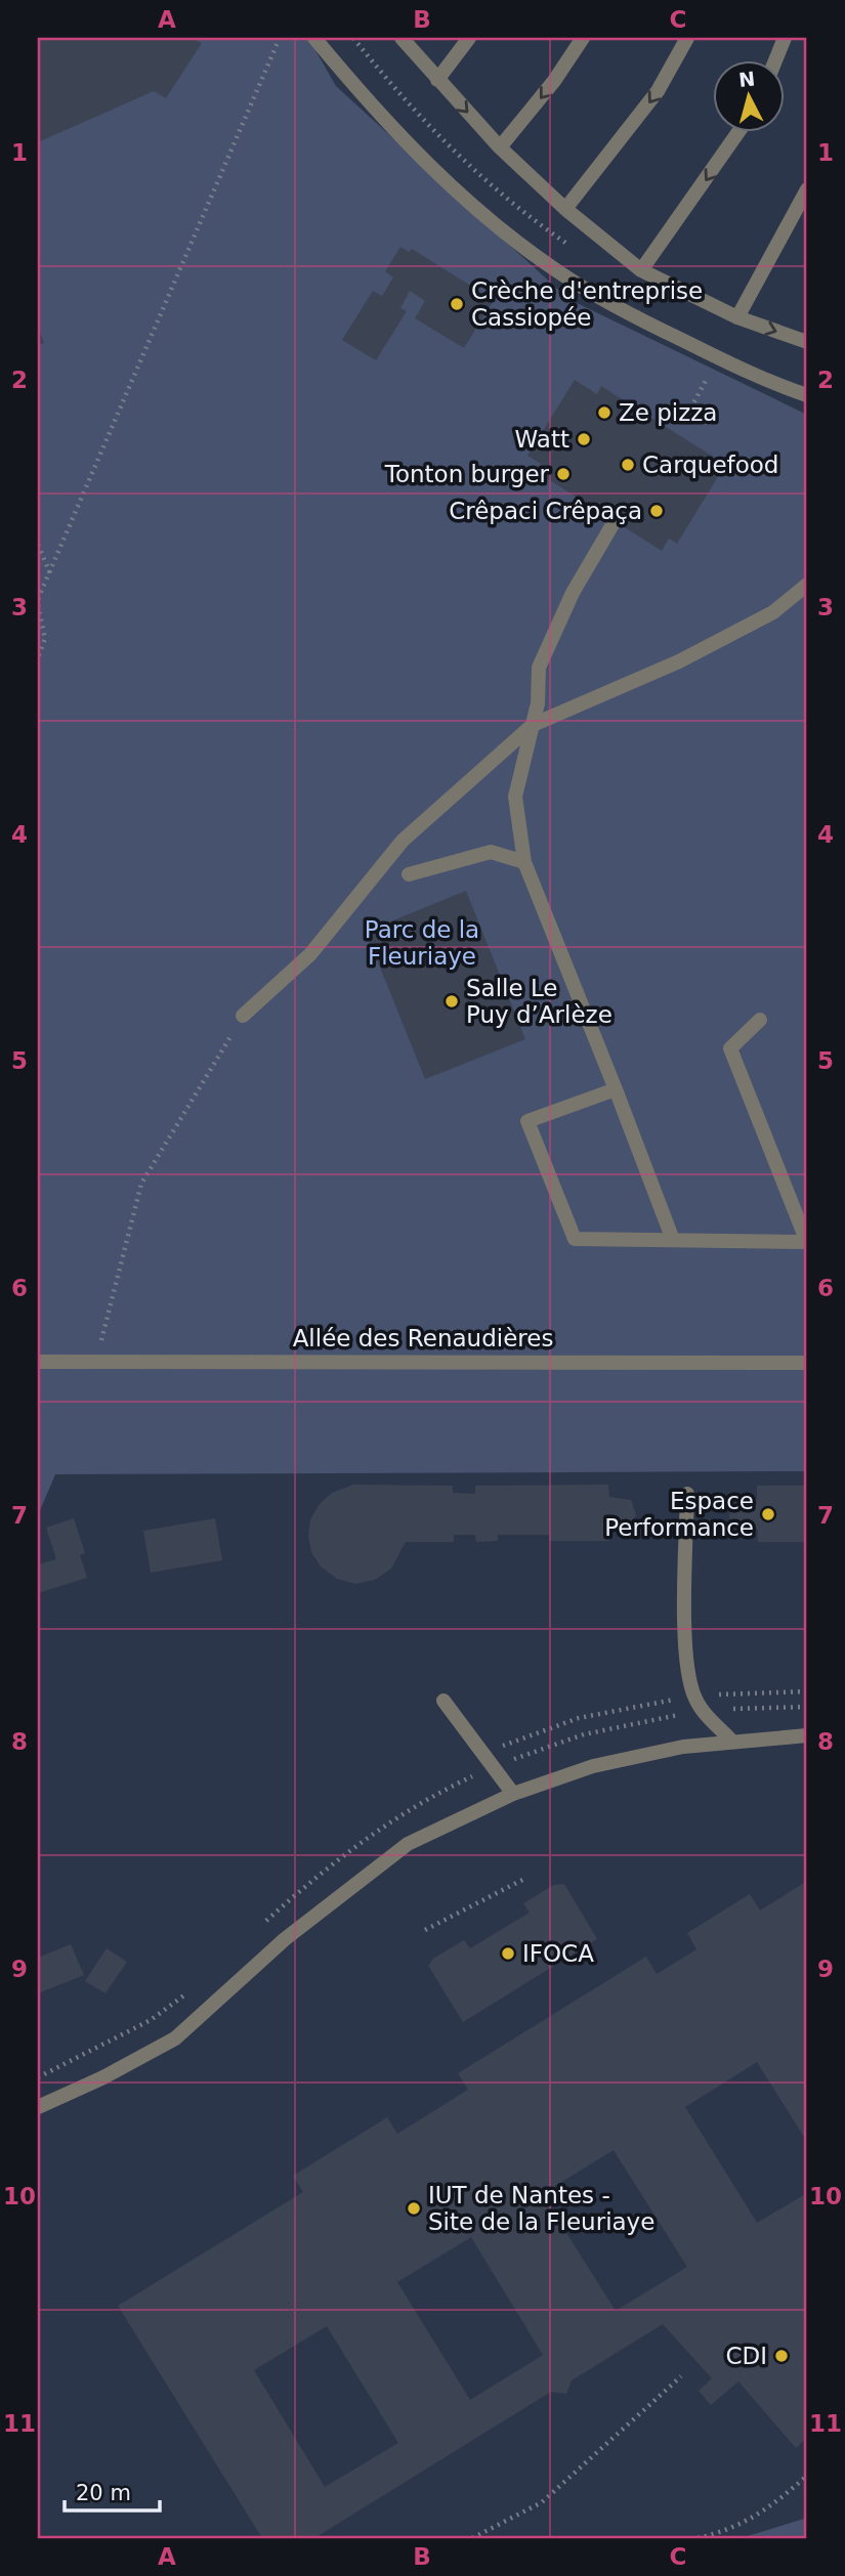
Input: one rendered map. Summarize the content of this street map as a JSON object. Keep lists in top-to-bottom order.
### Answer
{
  "streets": {
    "street": ["Allée des Renaudières"]
  },
  "parks": ["Parc de la Fleuriaye"],
  "places": [
    "Crèche d'entreprise Cassiopée",
    "Ze pizza",
    "Watt",
    "Carquefood",
    "Tonton burger",
    "Crêpaci Crêpaça",
    "Salle Le Puy d’Arlèze",
    "Espace Performance",
    "IFOCA",
    "IUT de Nantes - Site de la Fleuriaye",
    "CDI"
  ],
  "scale_bar": "20 m",
  "north": "top",
  "grid": {
    "columns": ["A", "B", "C"],
    "rows": [
      "1",
      "2",
      "3",
      "4",
      "5",
      "6",
      "7",
      "8",
      "9",
      "10",
      "11"
    ]
  }
}
